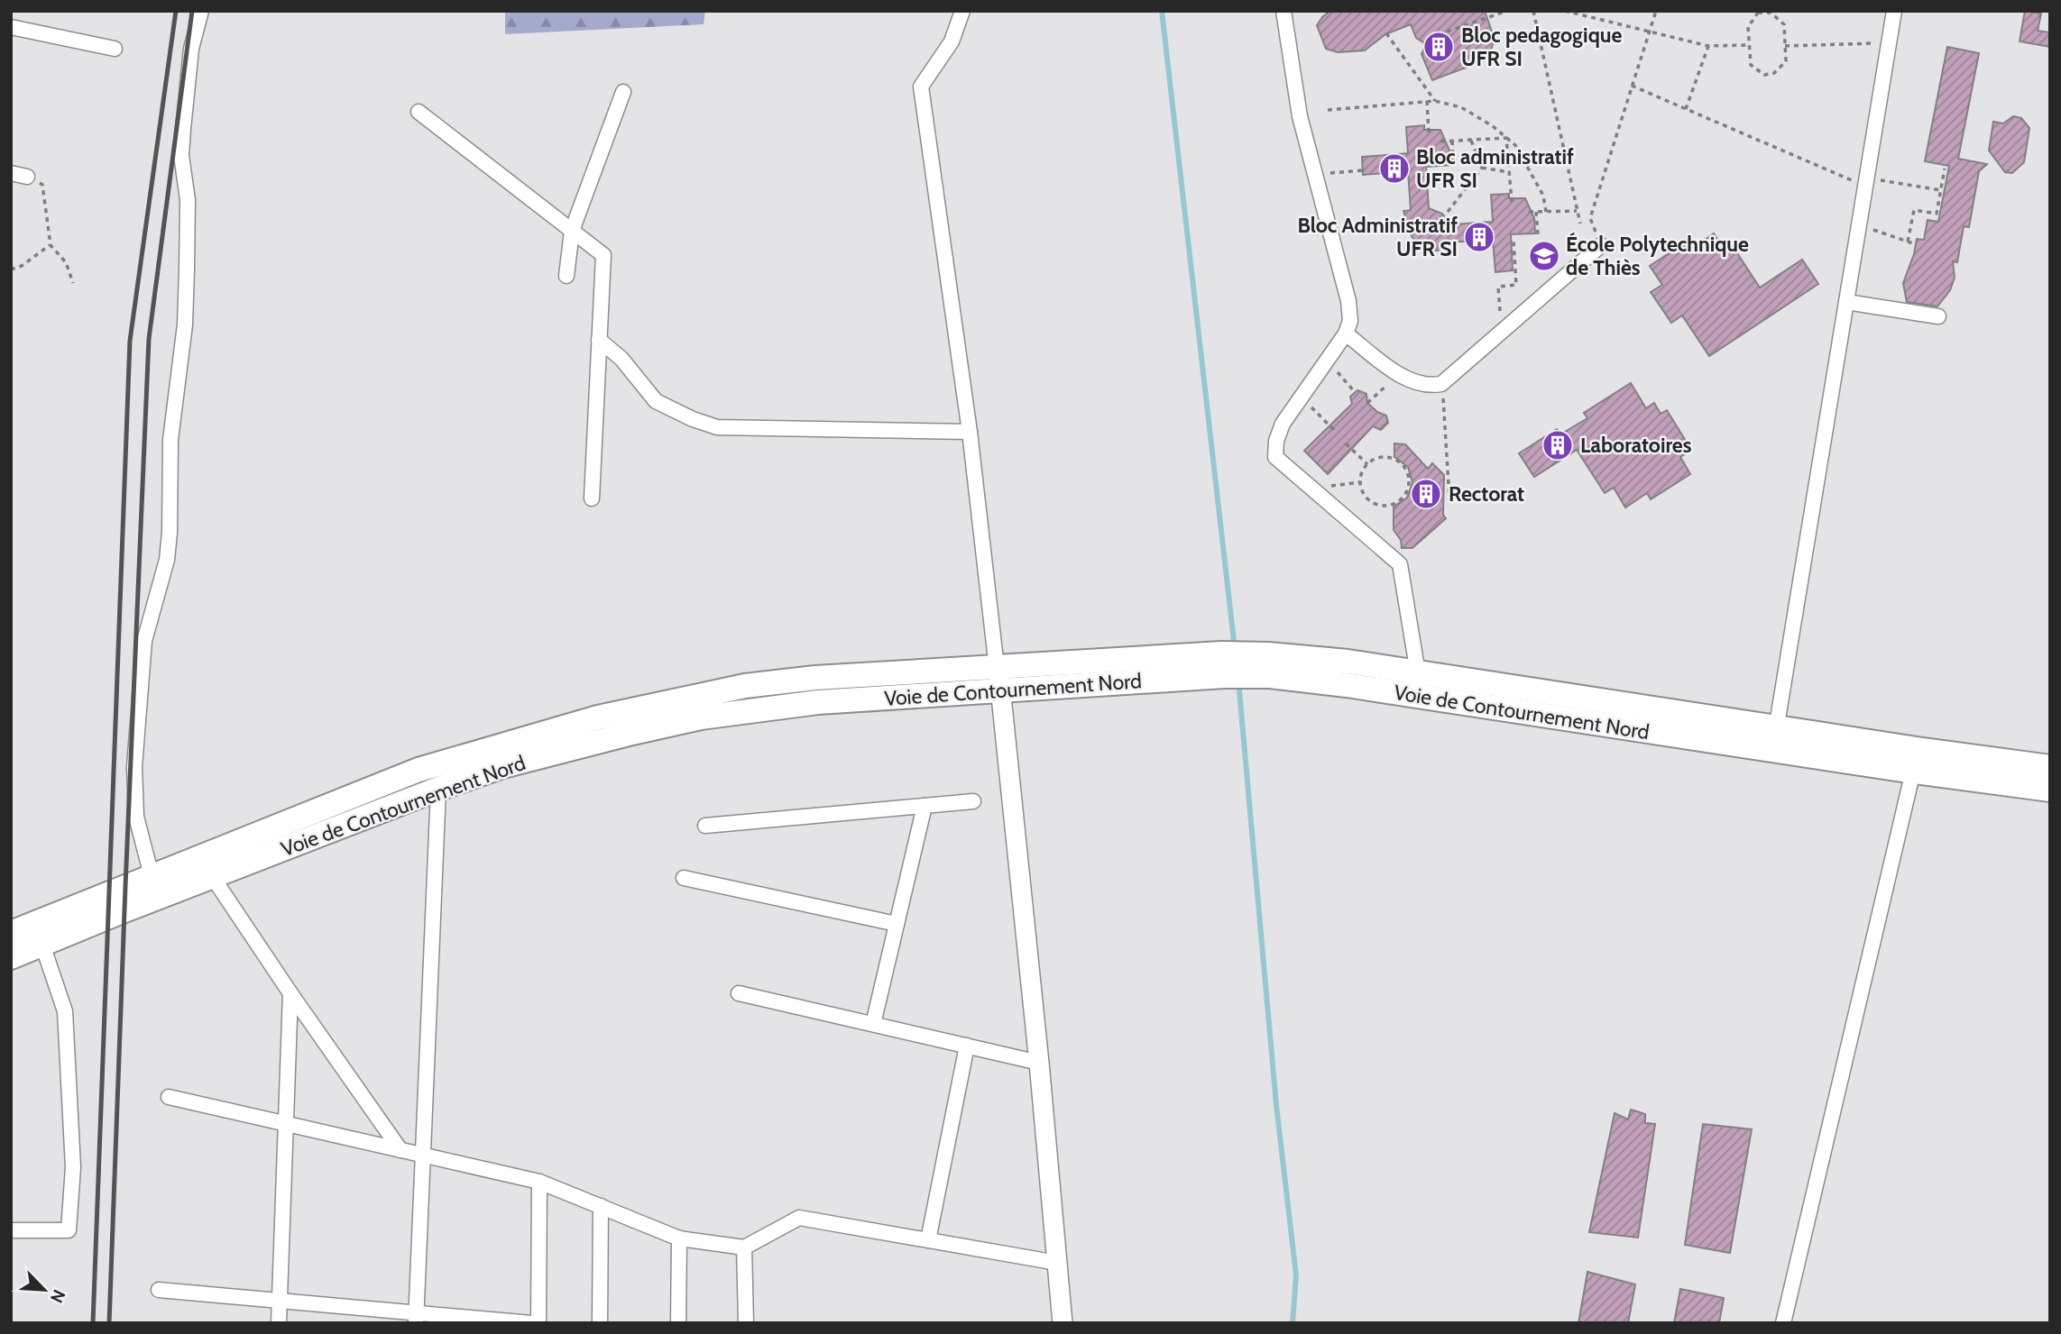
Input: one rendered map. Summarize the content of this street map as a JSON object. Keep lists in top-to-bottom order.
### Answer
{
  "streets": {
    "main road": ["Voie de Contournement Nord"]
  },
  "places": {
    "building": [
      "Bloc pedagogique UFR SI",
      "Bloc administratif UFR SI",
      "Bloc Administratif UFR SI",
      "Laboratoires",
      "Rectorat"
    ],
    "school or university": ["École Polytechnique de Thiès"]
  },
  "north": "bottom right"
}
